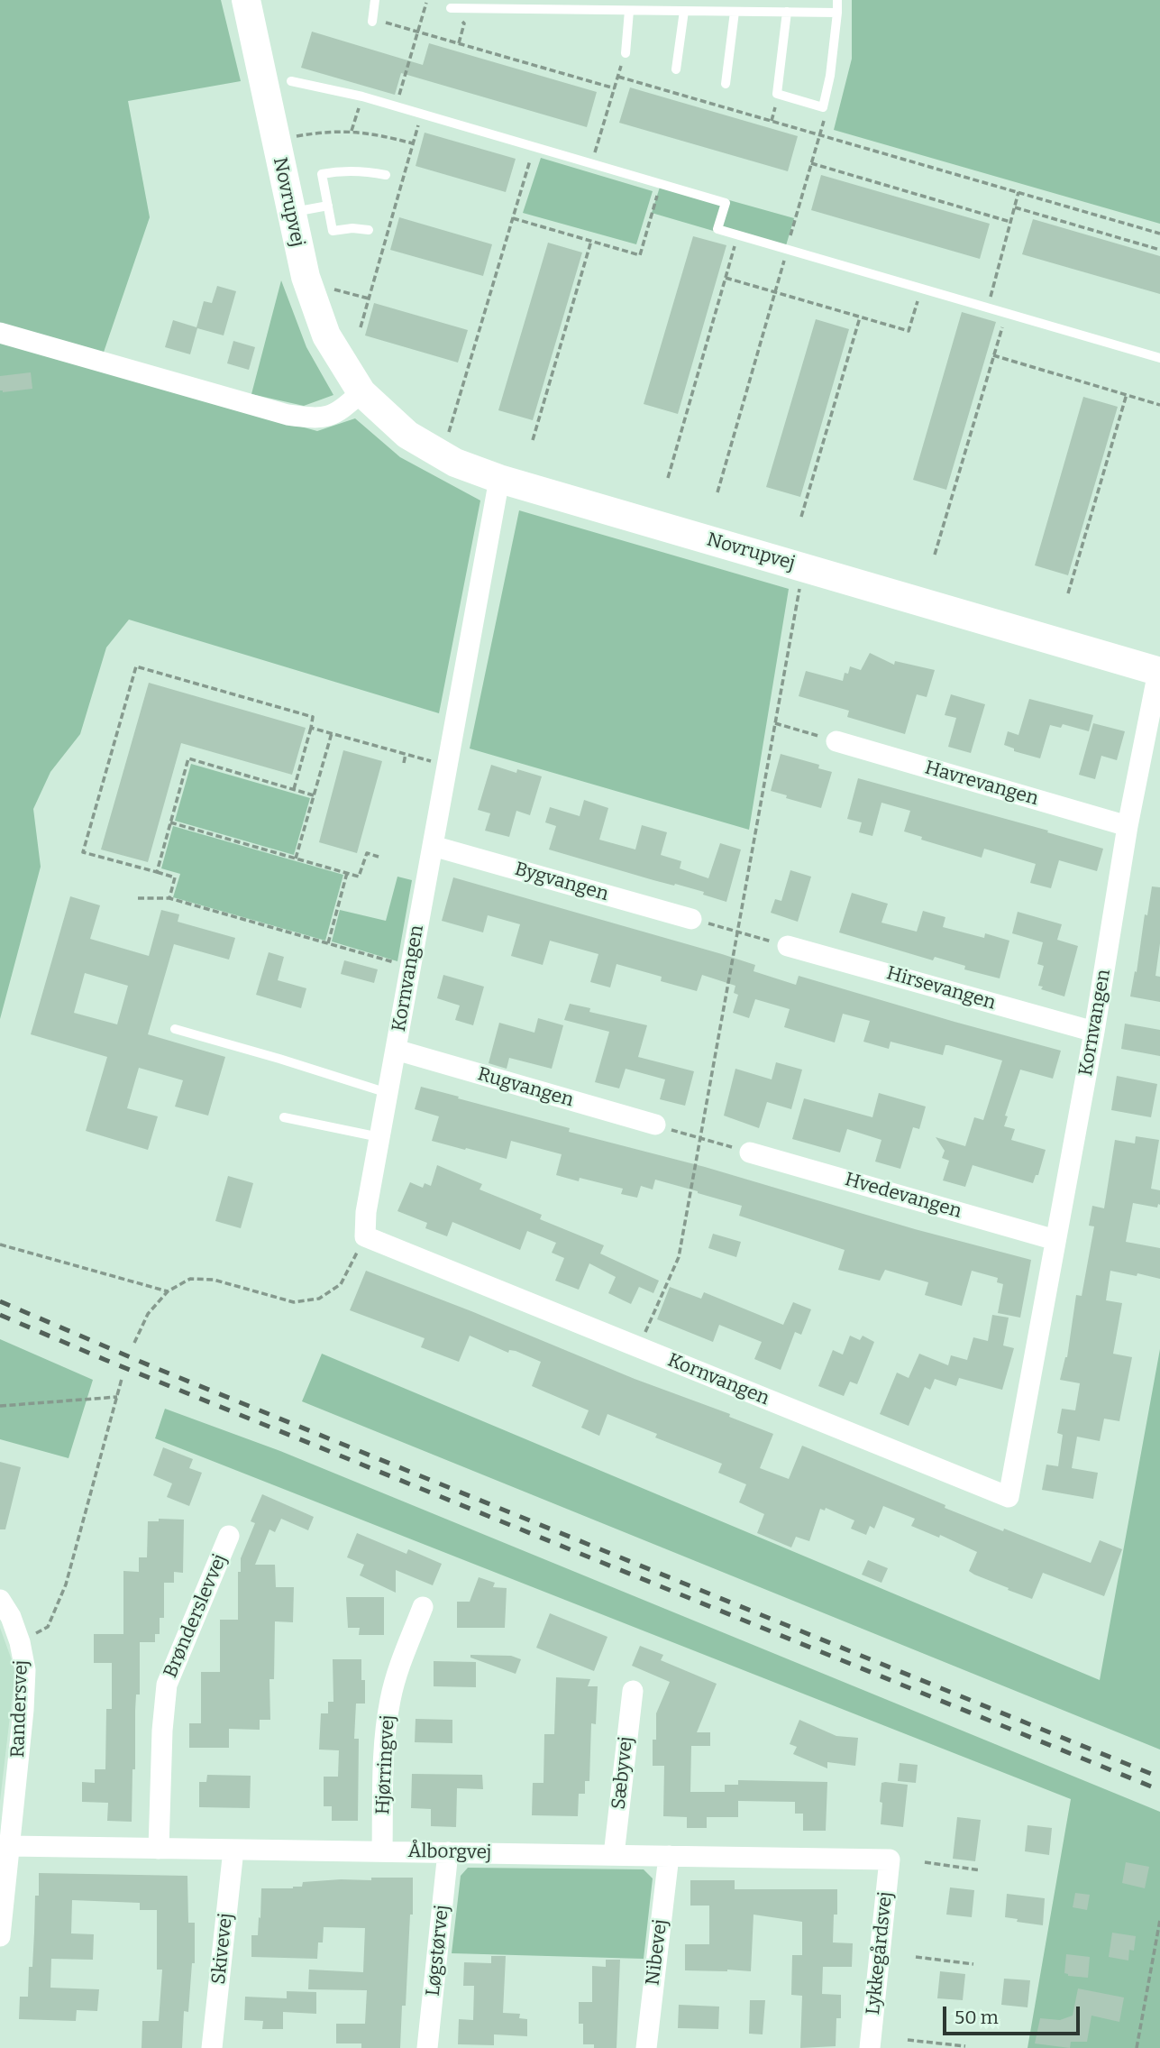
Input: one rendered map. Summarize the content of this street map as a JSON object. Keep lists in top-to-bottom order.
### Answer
{
  "streets": {
    "street": [
      "Novrupvej",
      "Havrevangen",
      "Bygvangen",
      "Kornvangen",
      "Hirsevangen",
      "Rugvangen",
      "Hvedevangen",
      "Brønderslevvej",
      "Randersvej",
      "Hjørringvej",
      "Sæbyvej",
      "Ålborgvej",
      "Skivevej",
      "Løgstørvej",
      "Nibevej",
      "Lykkegårdsvej"
    ]
  },
  "crossings": [
    ["Novrupvej", "Kornvangen"],
    ["Havrevangen", "Kornvangen"],
    ["Bygvangen", "Kornvangen"],
    ["Kornvangen", "Hirsevangen"],
    ["Kornvangen", "Rugvangen"],
    ["Kornvangen", "Hvedevangen"],
    ["Brønderslevvej", "Ålborgvej"],
    ["Randersvej", "Ålborgvej"],
    ["Hjørringvej", "Ålborgvej"],
    ["Sæbyvej", "Ålborgvej"],
    ["Ålborgvej", "Skivevej"],
    ["Ålborgvej", "Løgstørvej"],
    ["Ålborgvej", "Nibevej"],
    ["Ålborgvej", "Lykkegårdsvej"]
  ],
  "scale_bar": "50 m"
}
